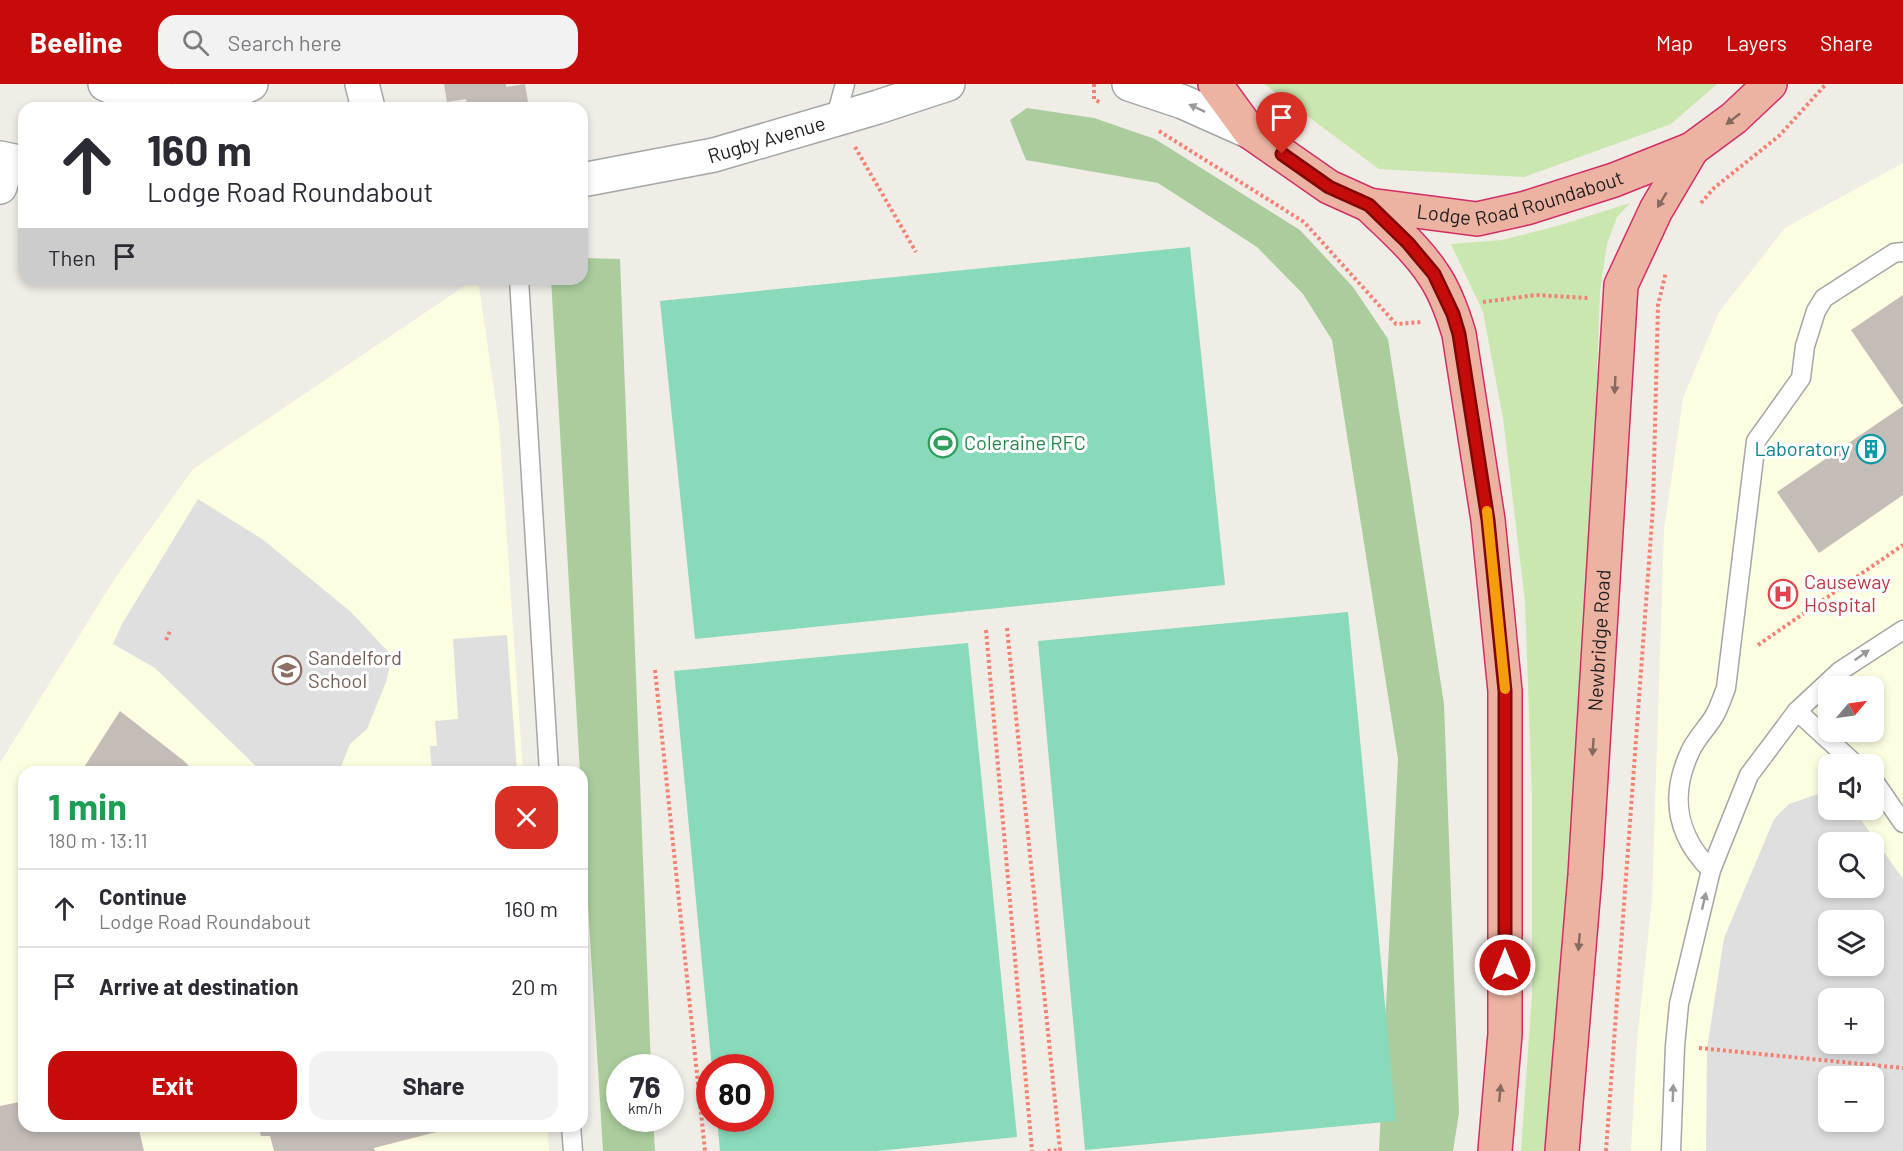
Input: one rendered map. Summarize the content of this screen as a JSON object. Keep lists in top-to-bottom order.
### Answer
{
  "streets": {
    "highway": ["Lodge Road Roundabout", "Newbridge Road"],
    "street": ["Rugby Avenue"]
  },
  "crossings": [
    ["Lodge Road Roundabout", "Newbridge Road"]
  ],
  "places": {
    "sports": ["Coleraine RFC"],
    "building": ["Laboratory"],
    "hospital": ["Causeway Hospital"],
    "school or university": ["Sandelford School"]
  },
  "north": "top right",
  "page": {
    "header": "Beeline",
    "search": "Search here",
    "nav": ["Map", "Layers", "Share"],
    "turn": ["160 m", "Lodge Road Roundabout"],
    "then": "Then",
    "map_buttons": ["+", "−"],
    "heading": ["1 min", "180 m · 13:11"],
    "list": [
      {
        "name": "Continue",
        "note": "Lodge Road Roundabout",
        "value": "160 m"
      },
      {
        "name": "Arrive at destination",
        "value": "20 m"
      }
    ],
    "buttons": ["Exit", "Share"],
    "speed": "76 km/h",
    "limit": "80"
  }
}
